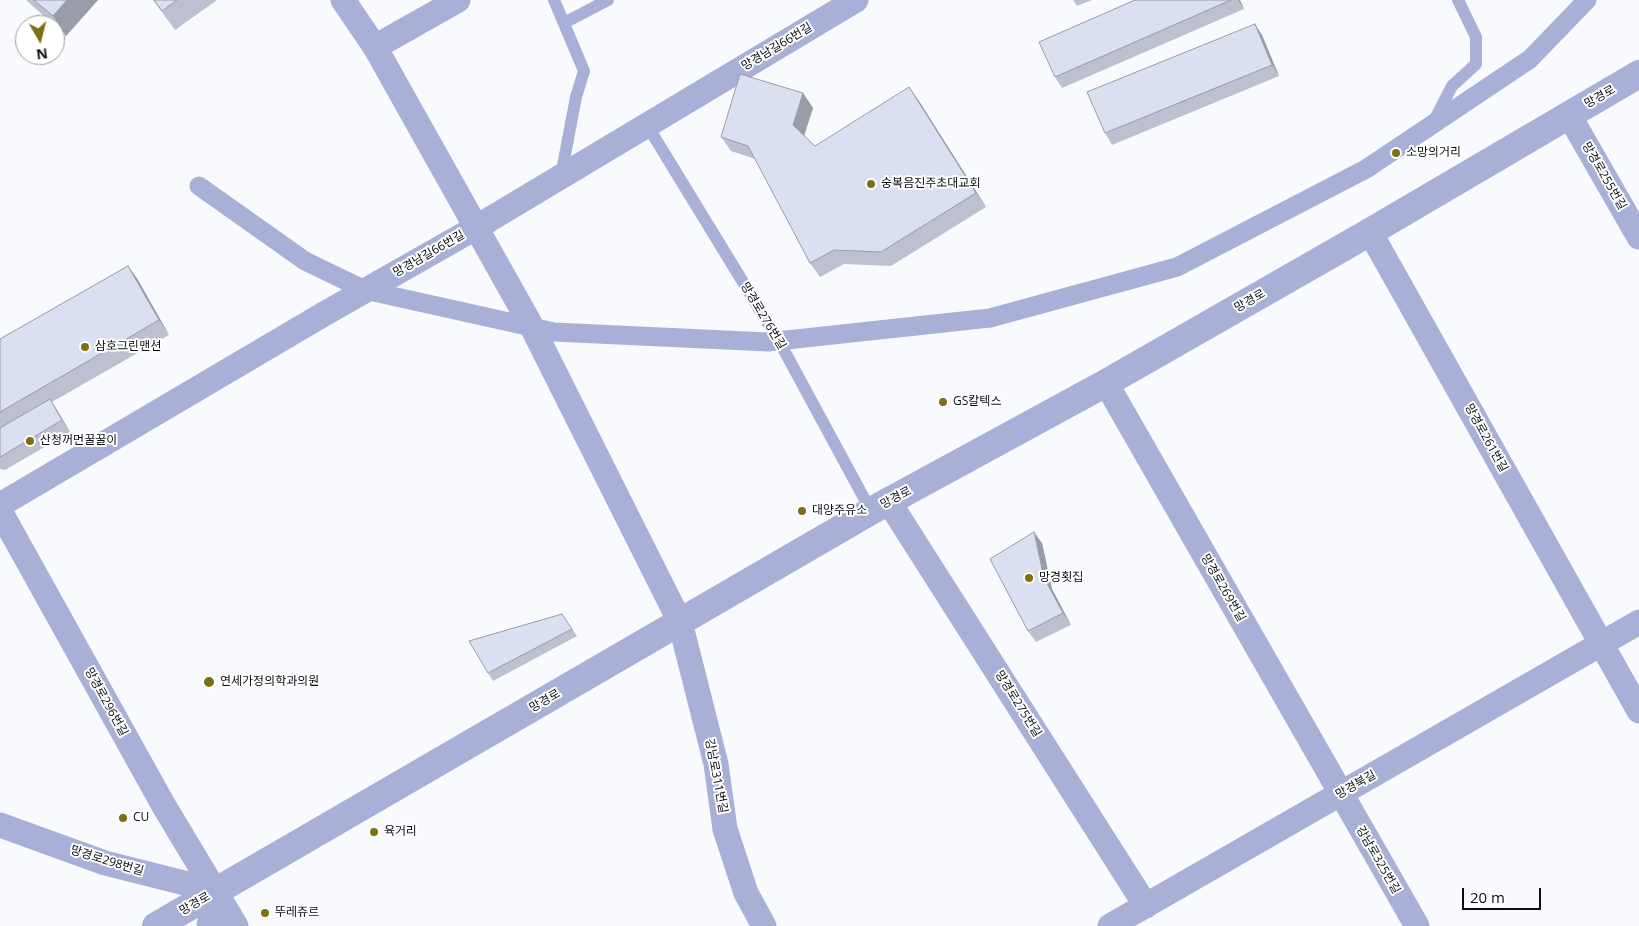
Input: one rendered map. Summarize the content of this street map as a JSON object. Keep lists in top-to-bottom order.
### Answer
{
  "streets": {
    "street": [
      "망경남길66번길",
      "망경로",
      "망경로255번길",
      "망경로261번길",
      "망경로269번길",
      "망경로296번길",
      "망경로275번길",
      "강남로311번길",
      "망경북길",
      "강남로325번길",
      "망경로298번길"
    ],
    "lane": ["망경로276번길"]
  },
  "crossings": [
    ["망경남길66번길", "망경로276번길"],
    ["망경남길66번길", "강남로311번길"],
    ["망경로", "망경로255번길"],
    ["망경로", "망경로276번길"],
    ["망경로", "망경로261번길"],
    ["망경로", "망경로269번길"],
    ["망경로", "망경로296번길"],
    ["망경로", "망경로275번길"],
    ["망경로", "강남로311번길"],
    ["망경로", "망경로298번길"],
    ["망경로276번길", "망경로275번길"],
    ["망경로261번길", "망경북길"],
    ["망경로269번길", "망경북길"],
    ["망경로269번길", "강남로325번길"],
    ["망경로296번길", "망경로298번길"],
    ["망경로275번길", "망경북길"],
    ["망경북길", "강남로325번길"]
  ],
  "places": [
    "소망의거리",
    "숭복음진주초대교회",
    "삼호그린맨션",
    "GS칼텍스",
    "산청꺼먼꿀꿀이",
    "대양주유소",
    "망경횟집",
    "연세가정의학과의원",
    "CU",
    "육거리",
    "뚜레쥬르"
  ],
  "scale_bar": "20 m",
  "north": "bottom"
}
